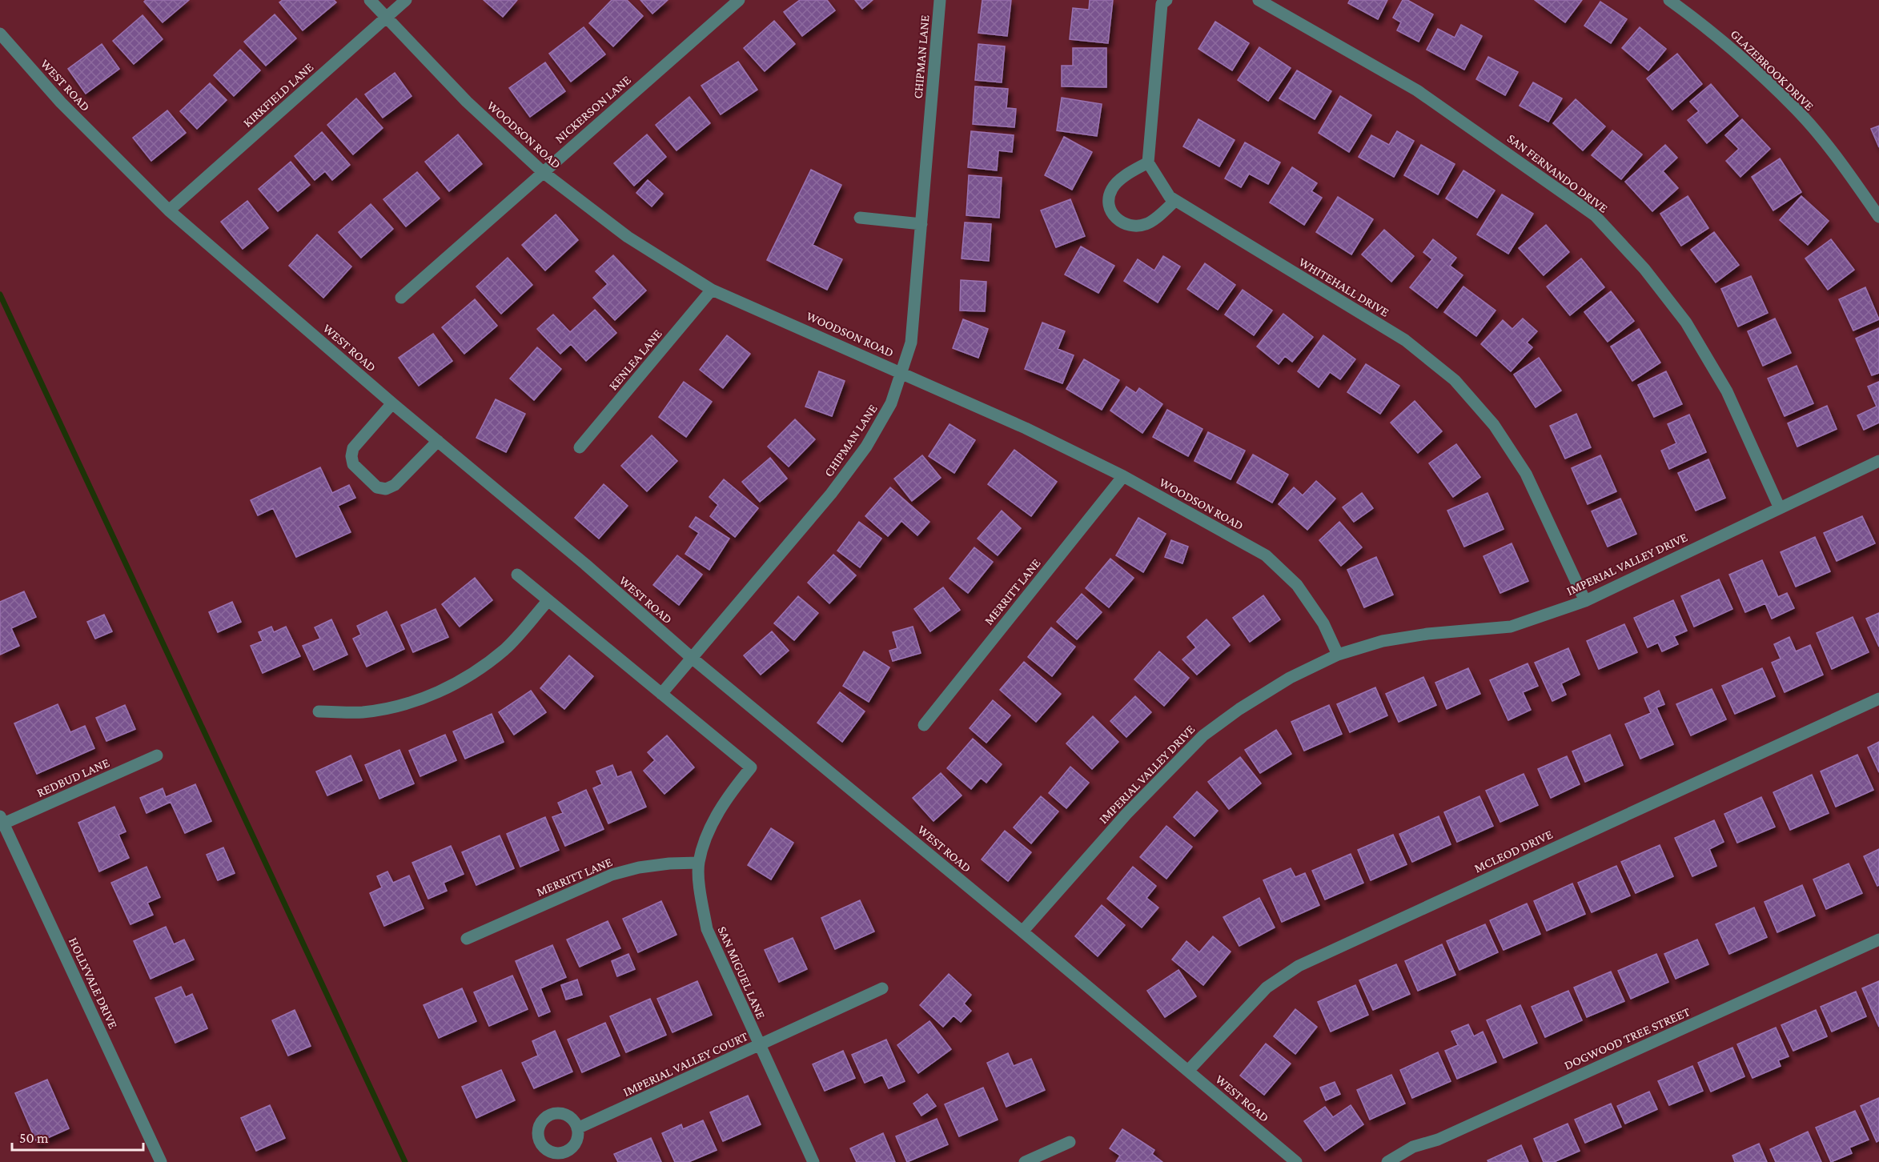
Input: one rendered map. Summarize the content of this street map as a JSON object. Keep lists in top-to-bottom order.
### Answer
{
  "streets": {
    "street": [
      "CHIPMAN LANE",
      "GLAZEBROOK DRIVE",
      "WEST ROAD",
      "KIRKFIELD LANE",
      "NICKERSON LANE",
      "WOODSON ROAD",
      "SAN FERNANDO DRIVE",
      "WHITEHALL DRIVE",
      "KENLEA LANE",
      "IMPERIAL VALLEY DRIVE",
      "MERRITT LANE",
      "REDBUD LANE",
      "MCLEOD DRIVE",
      "SAN MIGUEL LANE",
      "HOLLYVALE DRIVE",
      "DOGWOOD TREE STREET",
      "IMPERIAL VALLEY COURT"
    ]
  },
  "crossings": [
    ["CHIPMAN LANE", "WEST ROAD"],
    ["CHIPMAN LANE", "WOODSON ROAD"],
    ["CHIPMAN LANE", "SAN MIGUEL LANE"],
    ["WEST ROAD", "KIRKFIELD LANE"],
    ["WEST ROAD", "IMPERIAL VALLEY DRIVE"],
    ["WEST ROAD", "MCLEOD DRIVE"],
    ["KIRKFIELD LANE", "WOODSON ROAD"],
    ["NICKERSON LANE", "WOODSON ROAD"],
    ["WOODSON ROAD", "KENLEA LANE"],
    ["WOODSON ROAD", "IMPERIAL VALLEY DRIVE"],
    ["WOODSON ROAD", "MERRITT LANE"],
    ["SAN FERNANDO DRIVE", "IMPERIAL VALLEY DRIVE"],
    ["WHITEHALL DRIVE", "IMPERIAL VALLEY DRIVE"],
    ["MERRITT LANE", "SAN MIGUEL LANE"],
    ["REDBUD LANE", "HOLLYVALE DRIVE"],
    ["SAN MIGUEL LANE", "IMPERIAL VALLEY COURT"]
  ],
  "scale_bar": "50 m"
}
